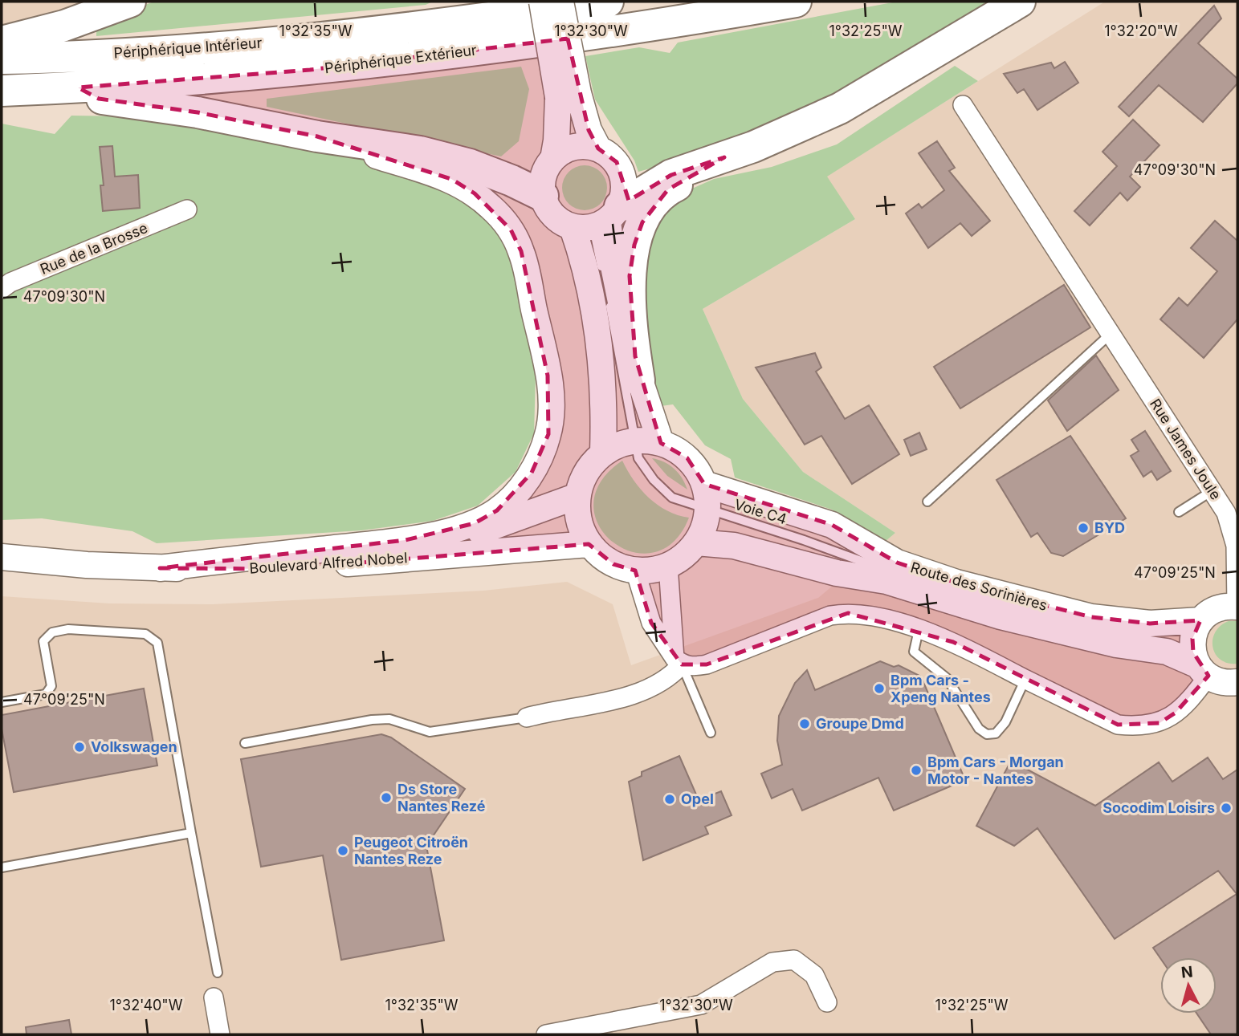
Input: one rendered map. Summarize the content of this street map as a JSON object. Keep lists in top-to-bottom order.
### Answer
{
  "streets": {
    "highway": ["Périphérique Intérieur", "Périphérique Extérieur"],
    "main road": ["Boulevard Alfred Nobel", "Route des Sorinières"],
    "street": ["Rue de la Brosse", "Rue James Joule"],
    "lane": ["Voie C4"]
  },
  "crossings": [
    ["Rue James Joule", "Route des Sorinières"]
  ],
  "places": [
    "BYD",
    "Bpm Cars - Xpeng Nantes",
    "Groupe Dmd",
    "Volkswagen",
    "Bpm Cars - Morgan Motor - Nantes",
    "Ds Store Nantes Rezé",
    "Opel",
    "Socodim Loisirs",
    "Peugeot Citroën Nantes Reze"
  ],
  "north": "top",
  "coordinates": [
    "1°32'35\"W",
    "1°32'30\"W",
    "1°32'25\"W",
    "1°32'20\"W",
    "47°09'30\"N",
    "47°09'25\"N",
    "1°32'40\"W"
  ]
}
